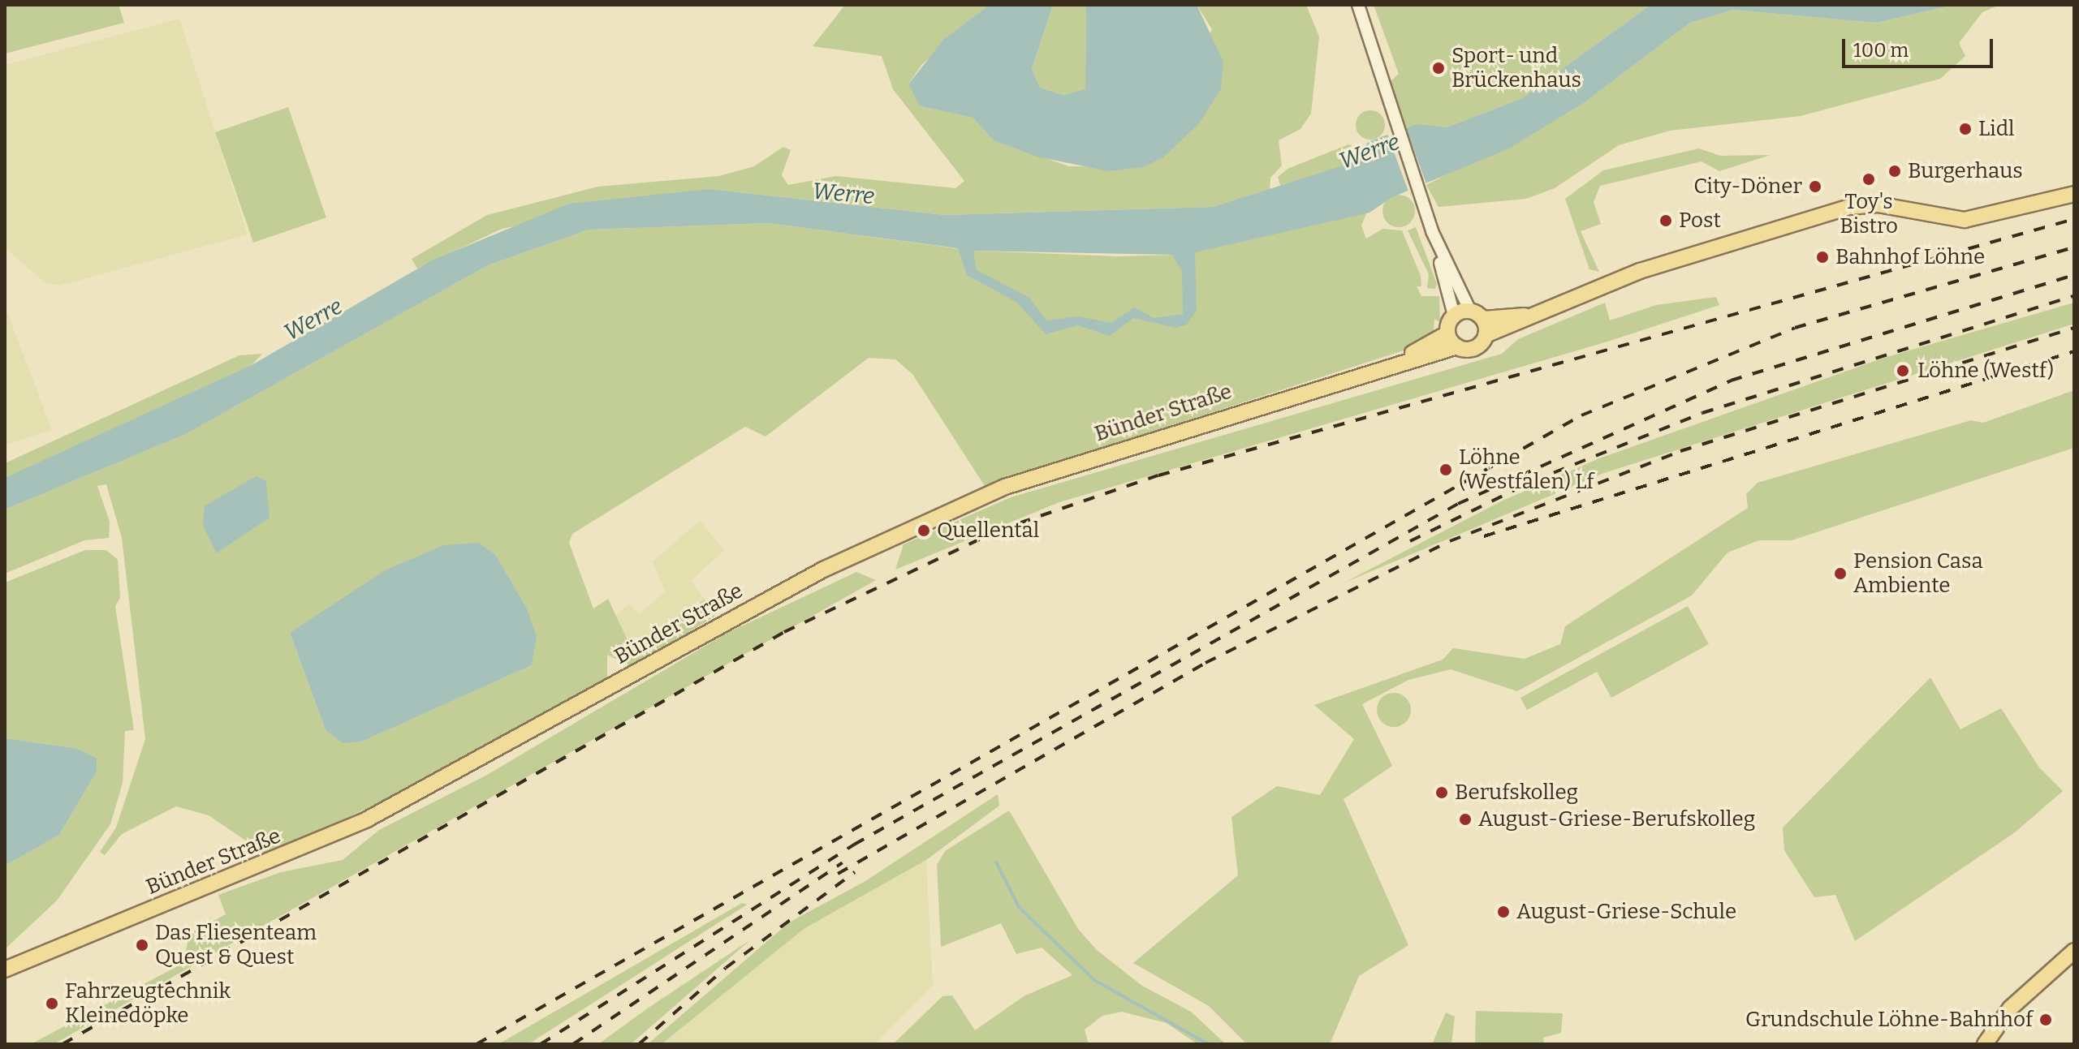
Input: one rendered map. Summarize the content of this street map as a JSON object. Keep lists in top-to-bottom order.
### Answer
{
  "streets": {
    "main road": ["Bünder Straße"]
  },
  "water": ["Werre"],
  "places": [
    "Sport- und Brückenhaus",
    "Lidl",
    "Burgerhaus",
    "Toy's Bistro",
    "City-Döner",
    "Post",
    "Bahnhof Löhne",
    "Löhne (Westf)",
    "Löhne (Westfalen) Lf",
    "Quellental",
    "Pension Casa Ambiente",
    "Berufskolleg",
    "August-Griese-Berufskolleg",
    "August-Griese-Schule",
    "Das Fliesenteam Quest & Quest",
    "Fahrzeugtechnik Kleinedöpke",
    "Grundschule Löhne-Bahnhof"
  ],
  "scale_bar": "100 m"
}
